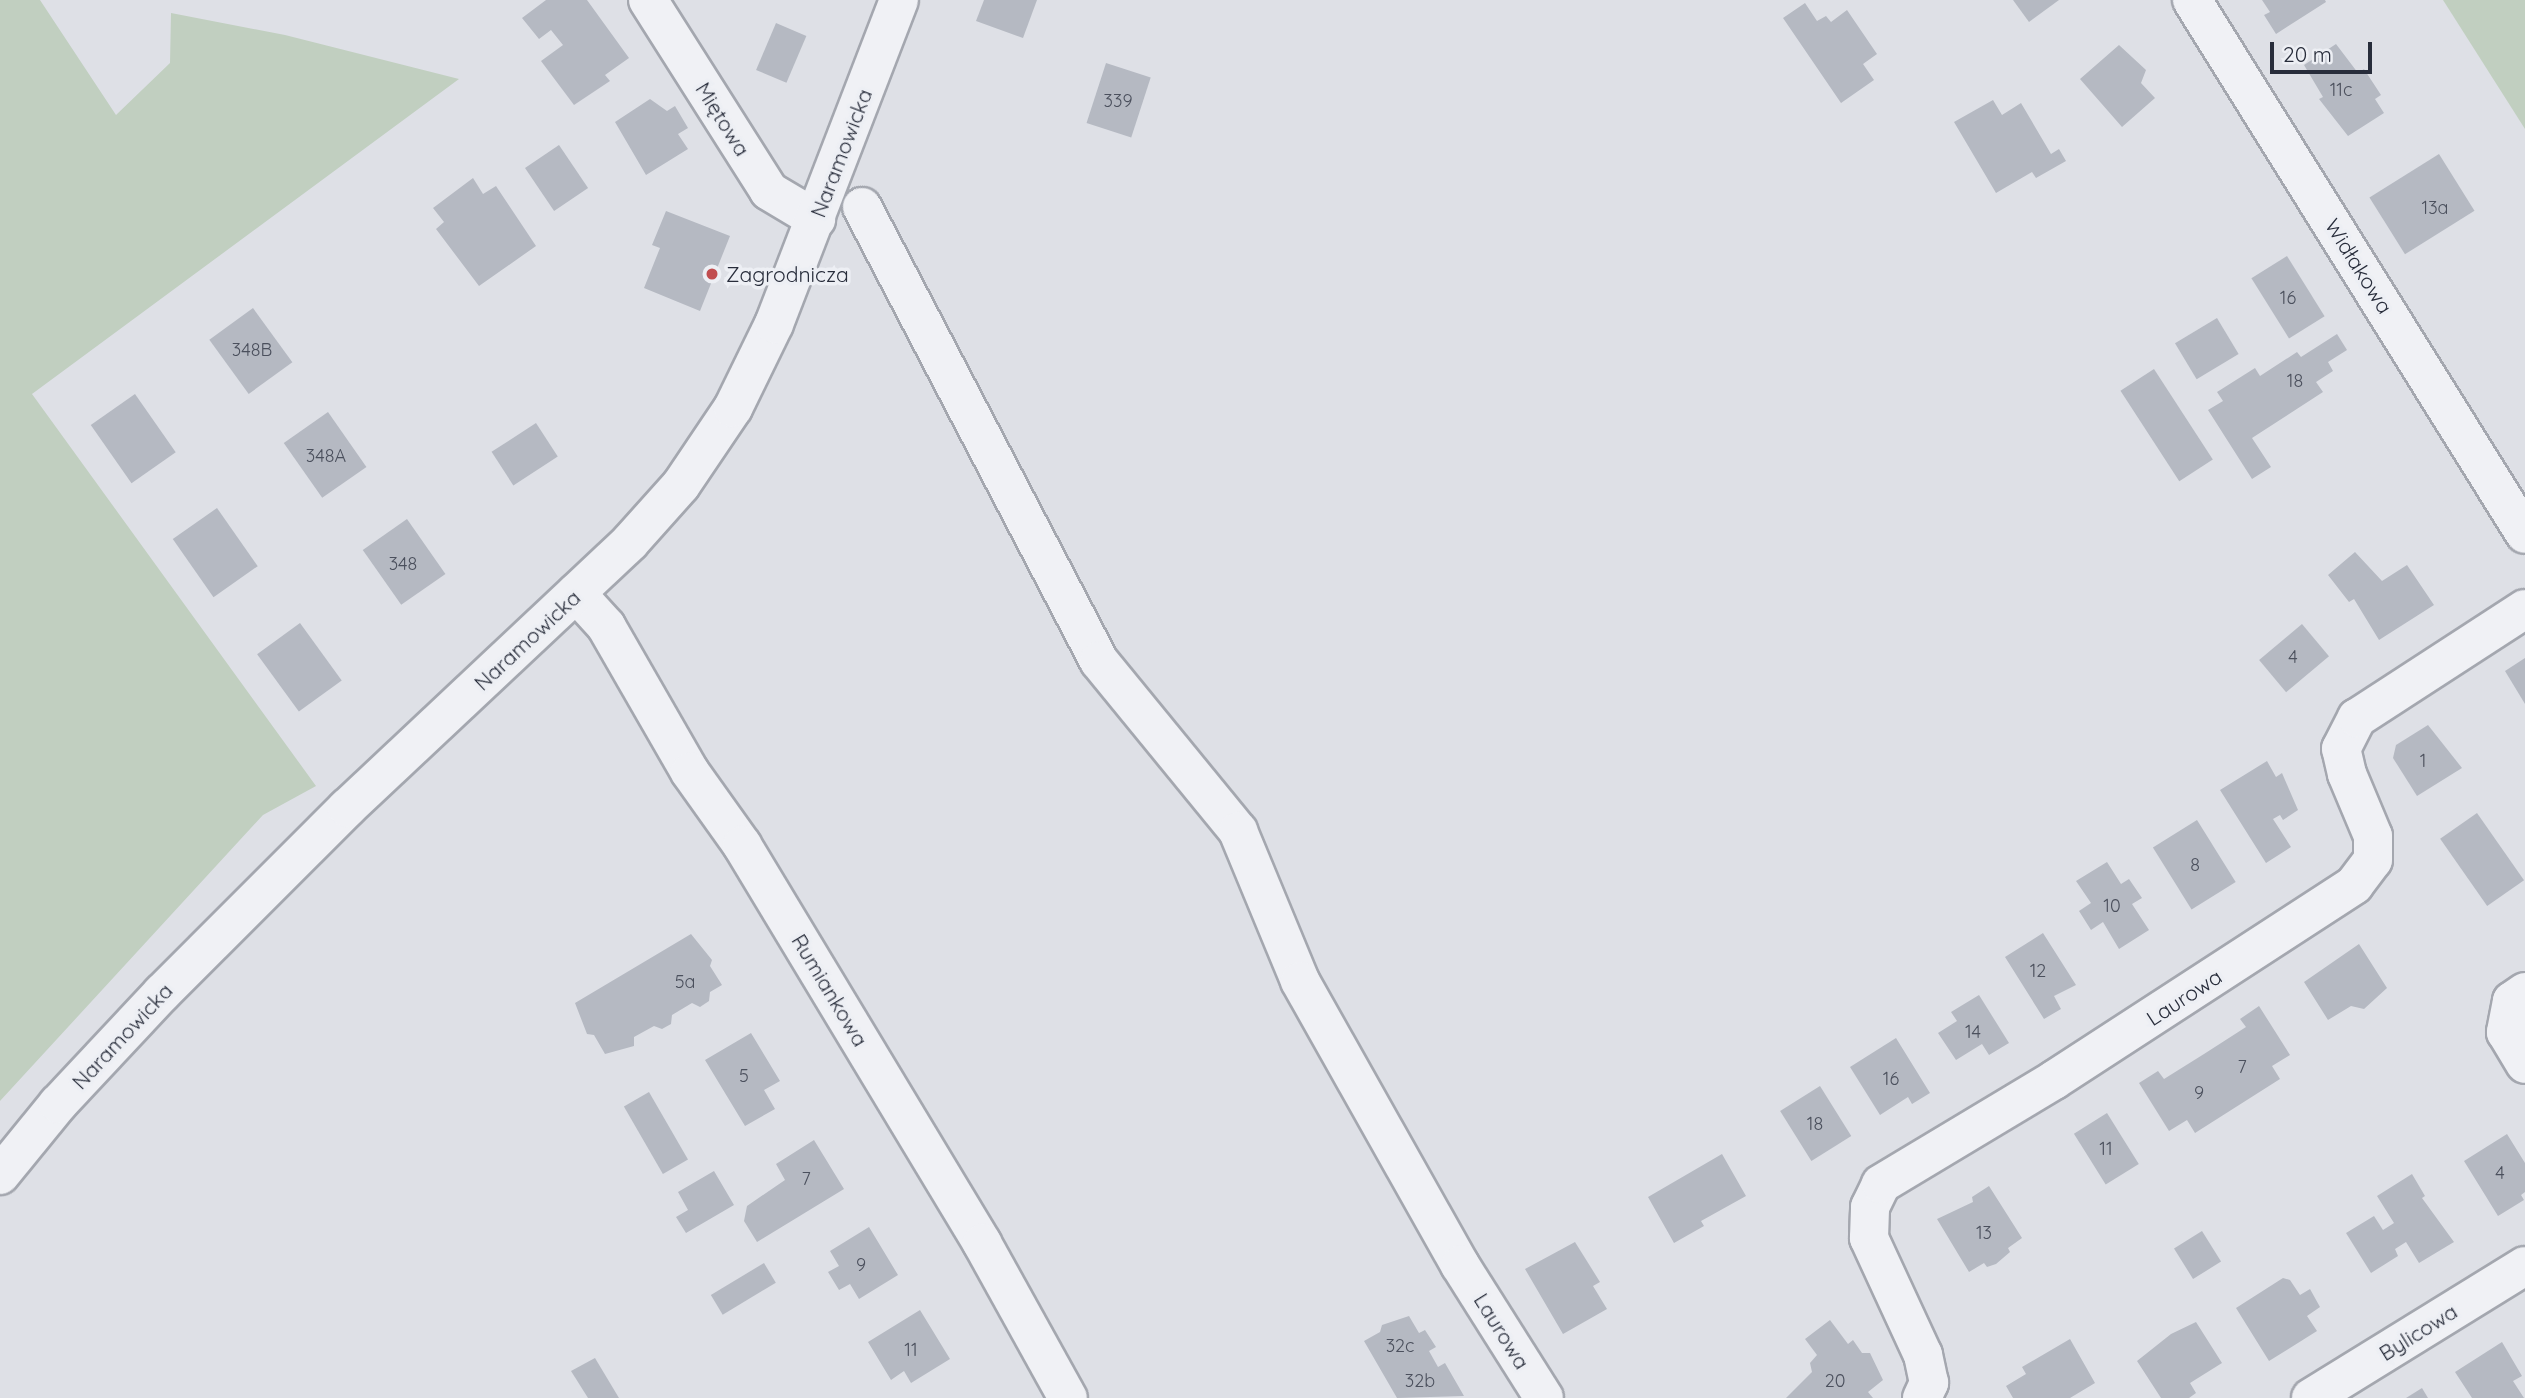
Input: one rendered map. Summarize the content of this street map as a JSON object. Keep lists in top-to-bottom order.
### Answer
{
  "streets": {
    "street": [
      "Miętowa",
      "Naramowicka",
      "Widłakowa",
      "Rumiankowa",
      "Laurowa",
      "Bylicowa"
    ]
  },
  "crossings": [
    ["Miętowa", "Naramowicka"],
    ["Naramowicka", "Rumiankowa"]
  ],
  "places": ["Zagrodnicza"],
  "house_numbers": [
    "11c",
    "339",
    "13a",
    "16",
    "348B",
    "18",
    "348A",
    "348",
    "4",
    "1",
    "8",
    "10",
    "12",
    "5a",
    "14",
    "7",
    "5",
    "16",
    "9",
    "18",
    "11",
    "4",
    "7",
    "13",
    "9",
    "32c",
    "11",
    "32b",
    "20"
  ],
  "scale_bar": "20 m"
}
